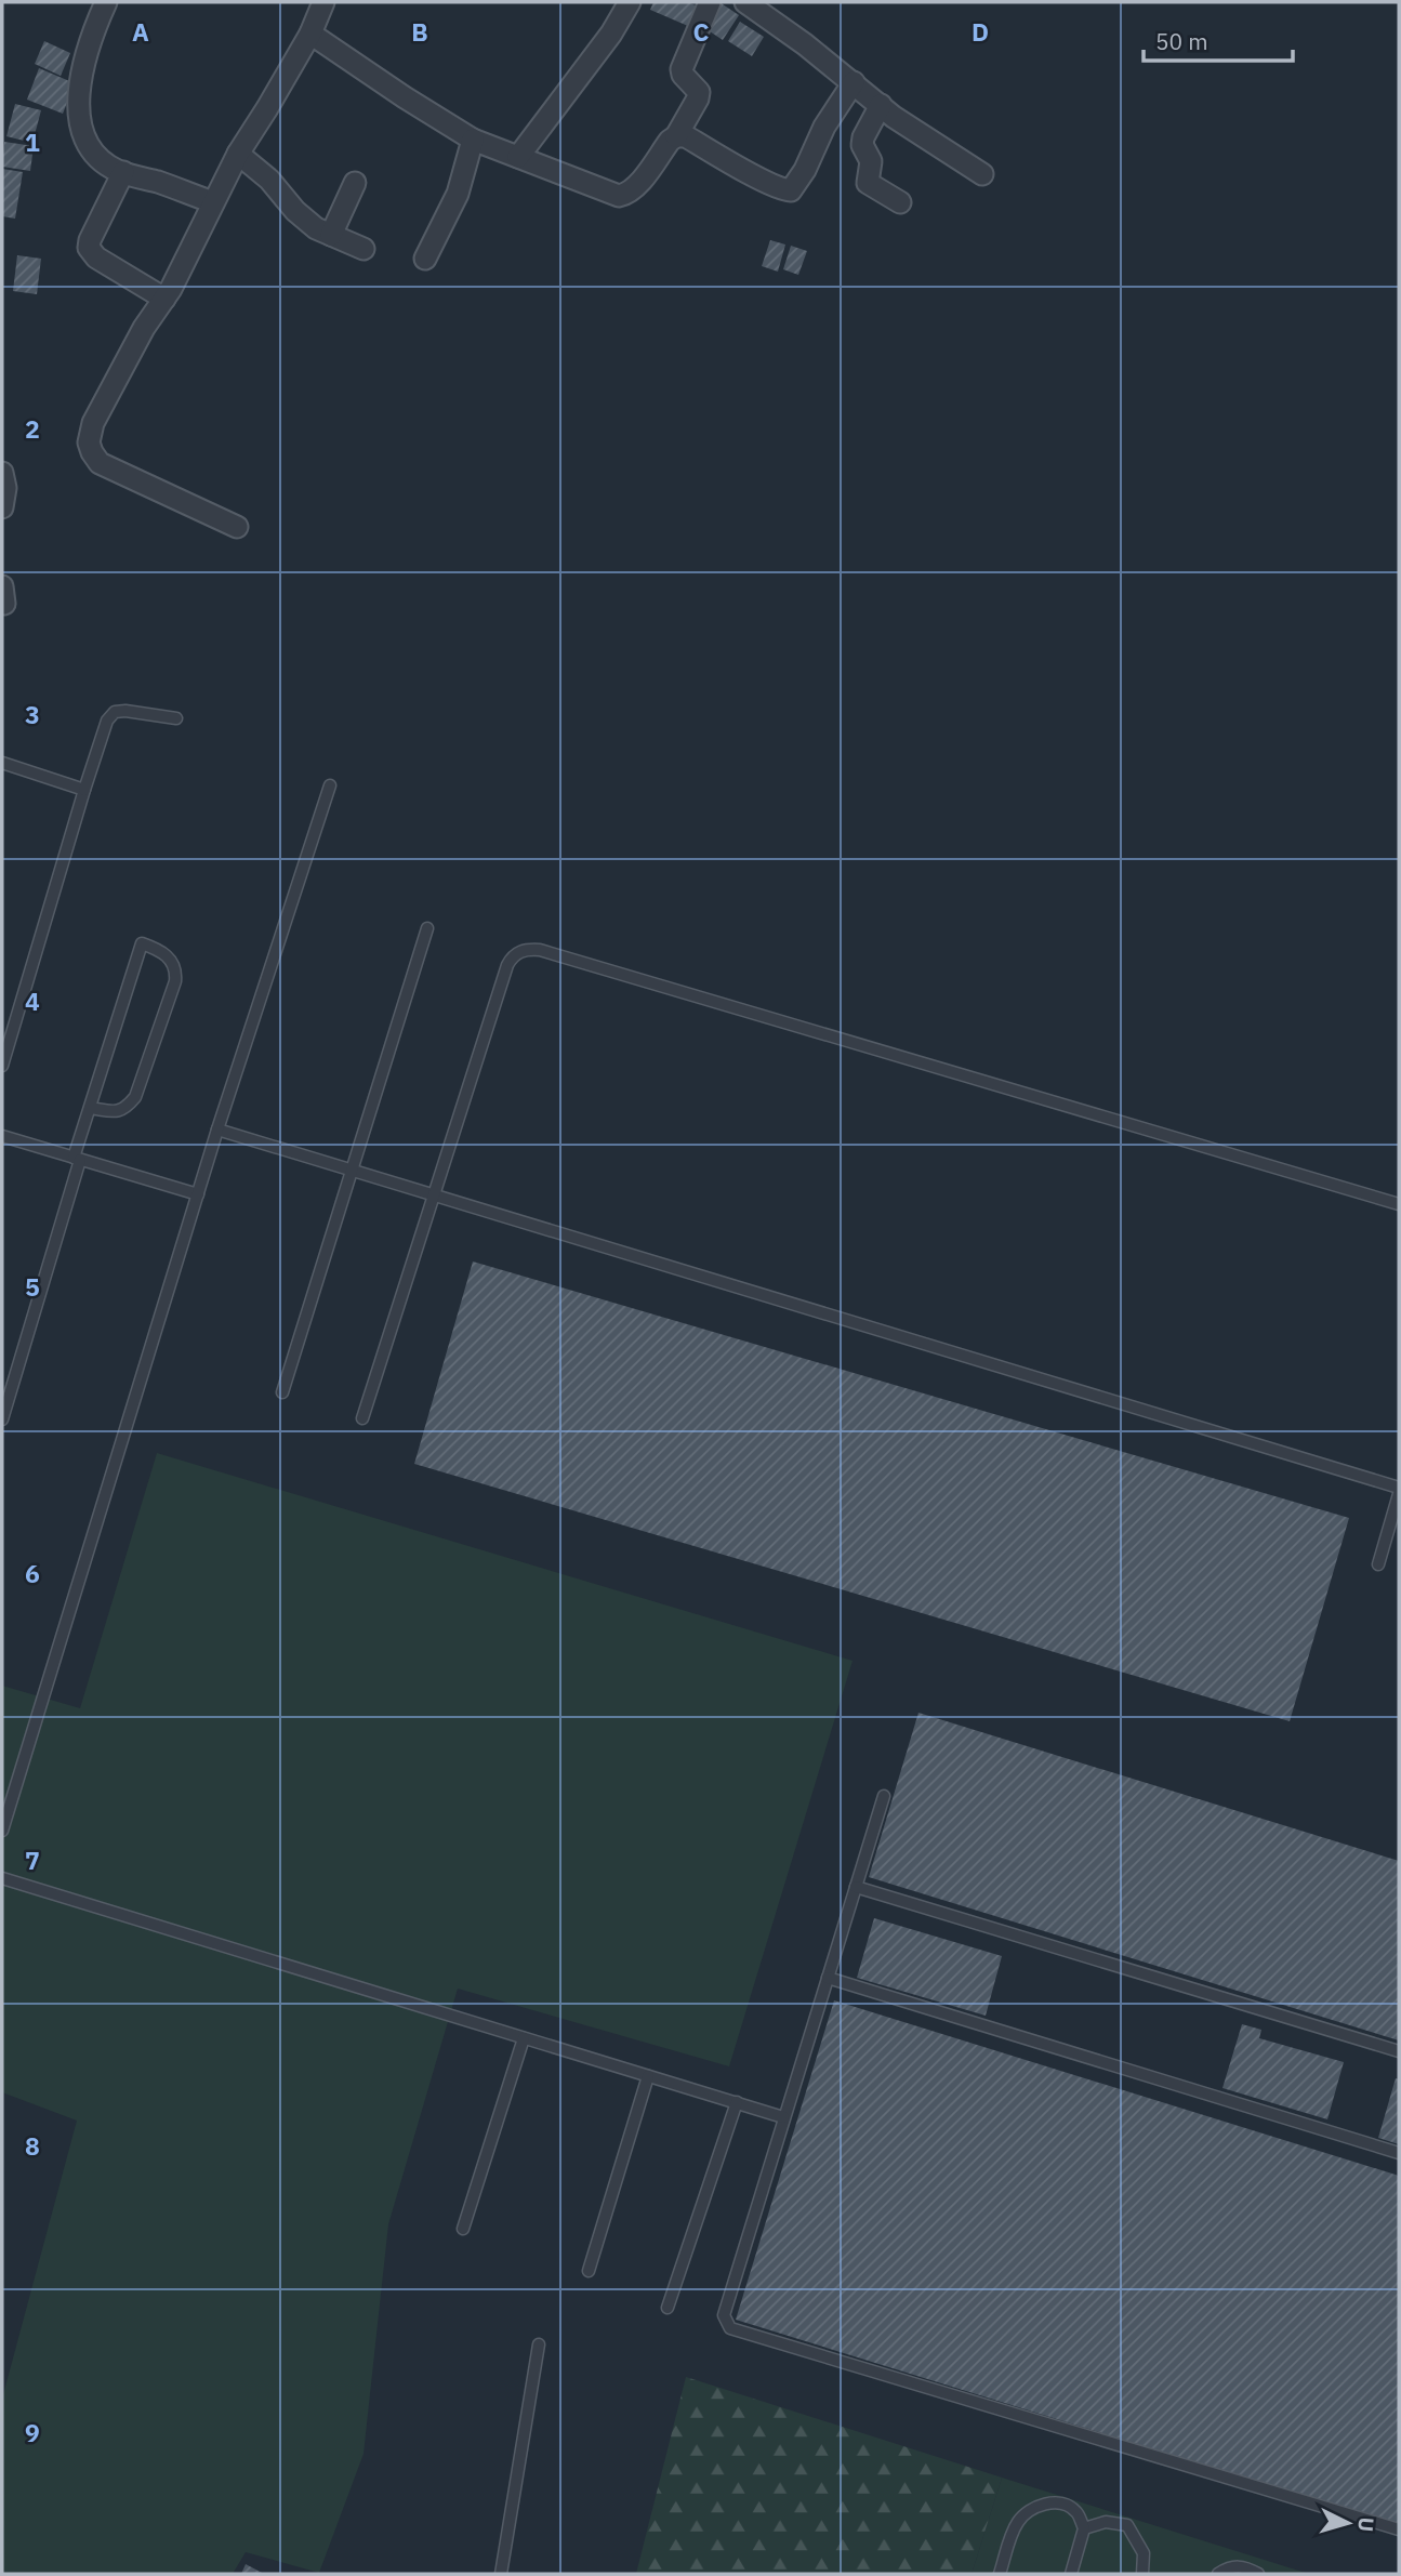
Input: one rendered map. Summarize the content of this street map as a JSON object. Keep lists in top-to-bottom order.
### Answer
{
  "scale_bar": "50 m",
  "north": "right",
  "grid": {
    "columns": [
      "A",
      "B",
      "C",
      "D"
    ],
    "rows": [
      "1",
      "2",
      "3",
      "4",
      "5",
      "6",
      "7",
      "8",
      "9"
    ]
  }
}
